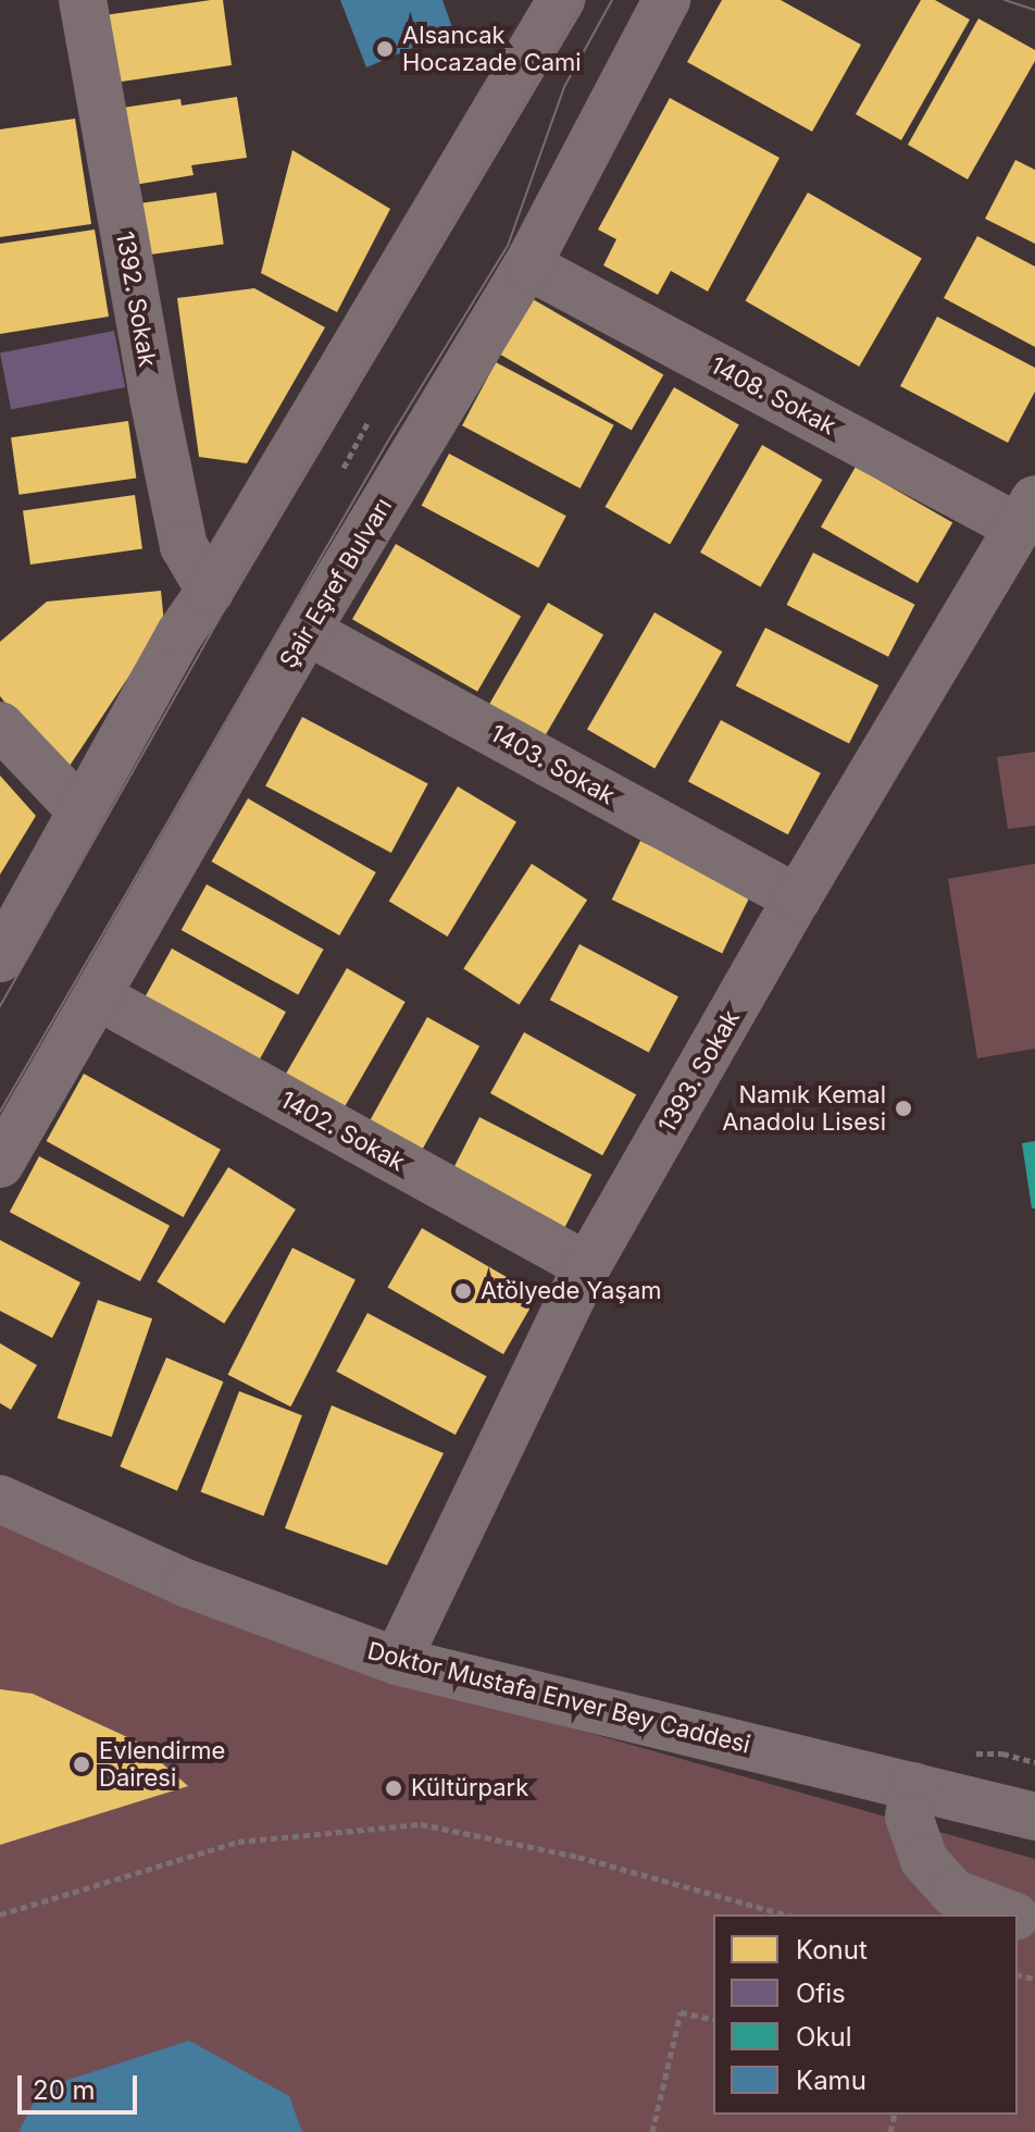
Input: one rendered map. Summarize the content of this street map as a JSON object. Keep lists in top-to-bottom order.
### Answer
{
  "streets": {
    "street": [
      "1392. Sokak",
      "1408. Sokak",
      "Şair Eşref Bulvarı",
      "1403. Sokak",
      "1393. Sokak",
      "1402. Sokak",
      "Doktor Mustafa Enver Bey Caddesi"
    ]
  },
  "crossings": [
    ["1408. Sokak", "Şair Eşref Bulvarı"],
    ["1408. Sokak", "1393. Sokak"],
    ["Şair Eşref Bulvarı", "1403. Sokak"],
    ["Şair Eşref Bulvarı", "1402. Sokak"],
    ["1403. Sokak", "1393. Sokak"],
    ["1393. Sokak", "1402. Sokak"],
    ["1393. Sokak", "Doktor Mustafa Enver Bey Caddesi"]
  ],
  "places": [
    "Alsancak Hocazade Cami",
    "Namık Kemal Anadolu Lisesi",
    "Atölyede Yaşam",
    "Evlendirme Dairesi",
    "Kültürpark"
  ],
  "legend": [
    "Konut",
    "Ofis",
    "Okul",
    "Kamu"
  ],
  "scale_bar": "20 m"
}
